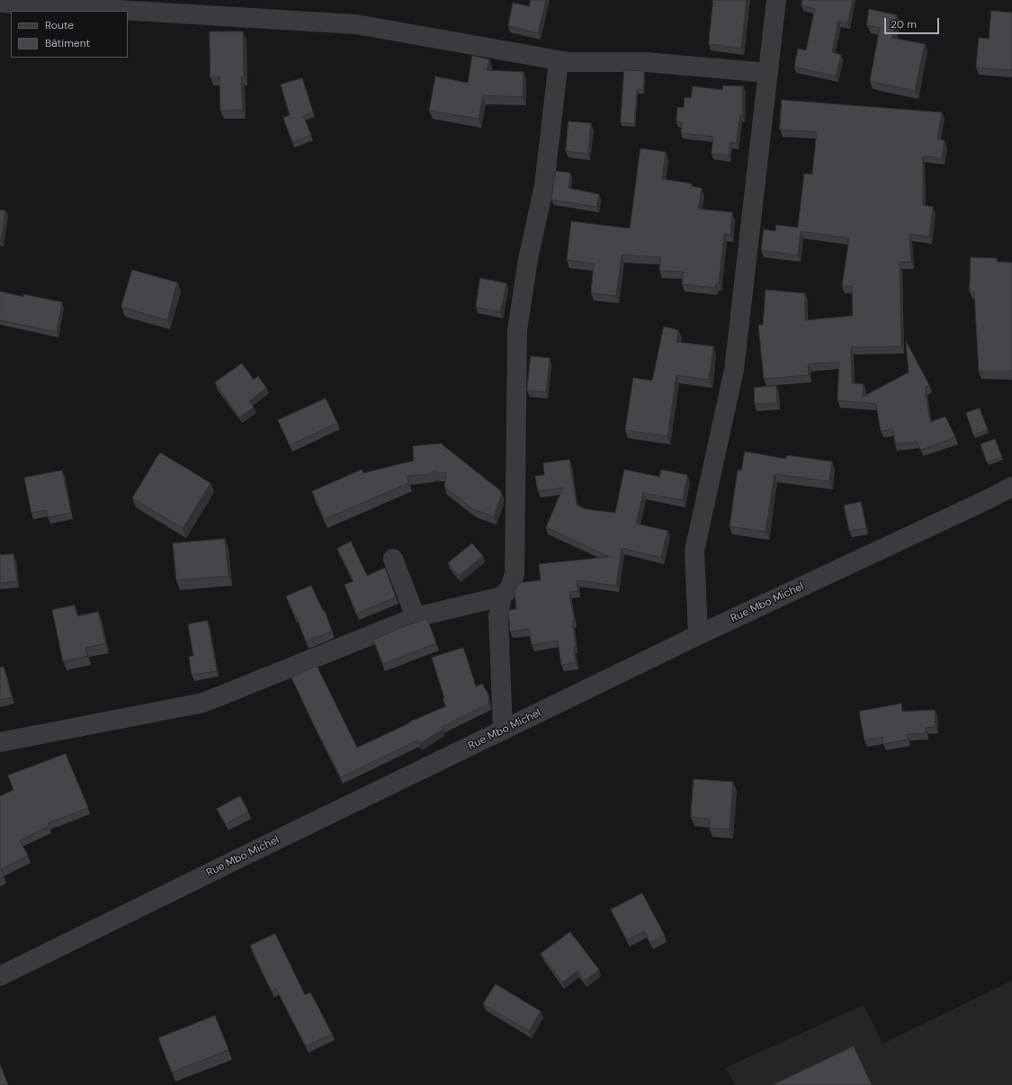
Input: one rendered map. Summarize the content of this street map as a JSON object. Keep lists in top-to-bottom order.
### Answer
{
  "streets": {
    "street": ["Rue Mbo Michel"]
  },
  "legend": ["Route", "Bâtiment"],
  "scale_bar": "20 m"
}
